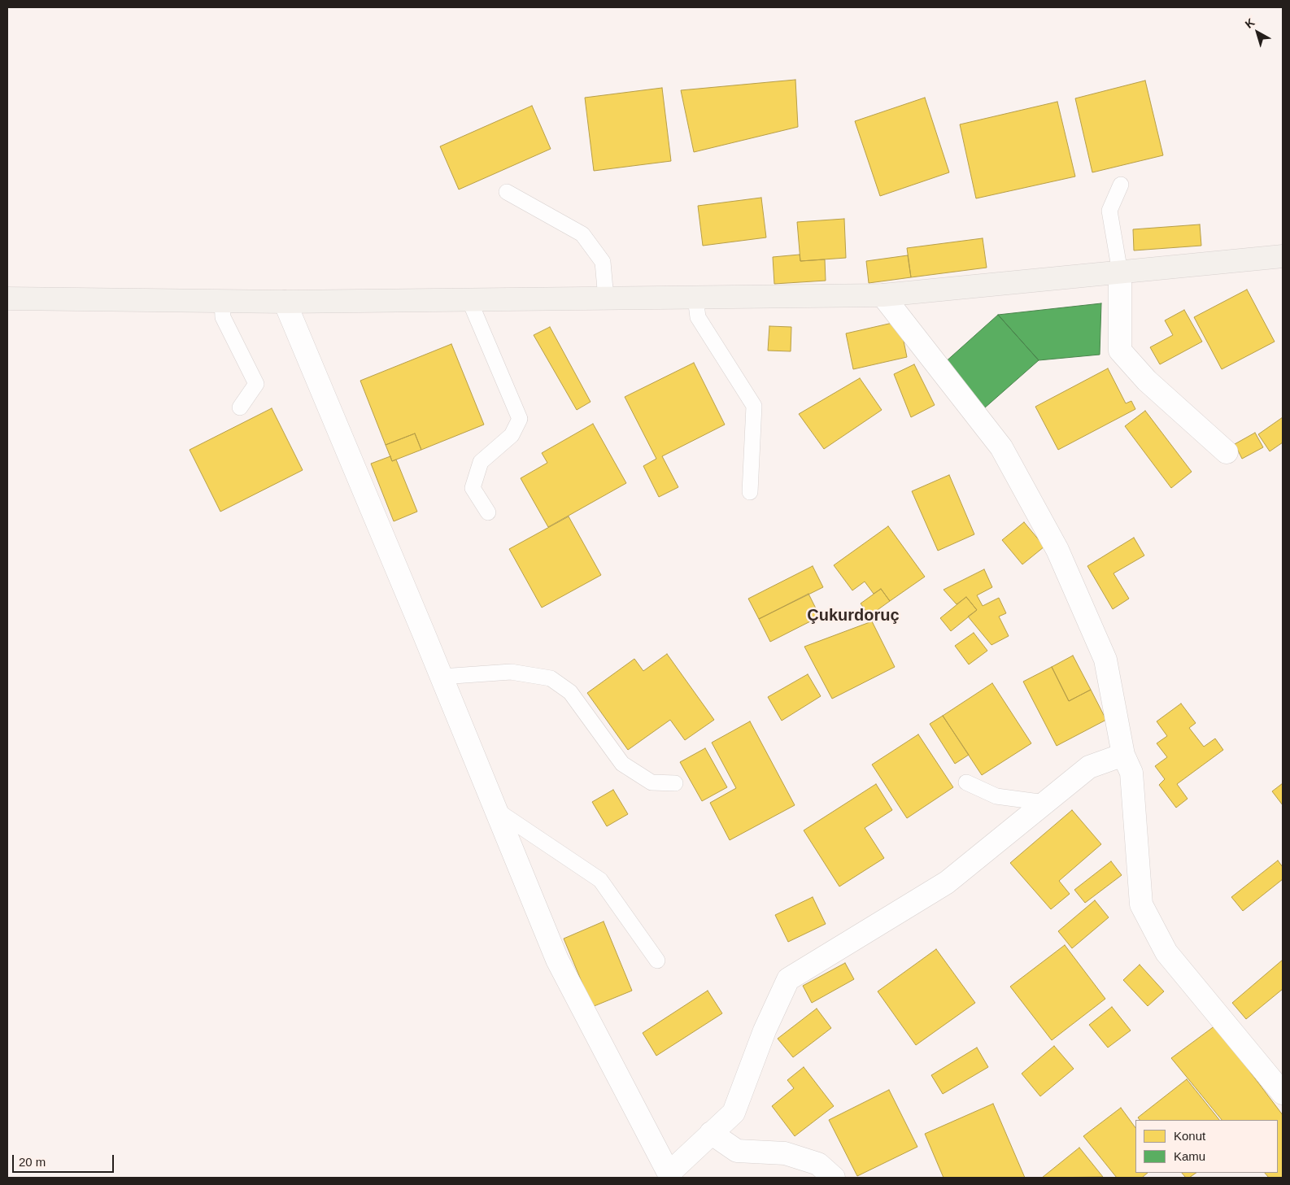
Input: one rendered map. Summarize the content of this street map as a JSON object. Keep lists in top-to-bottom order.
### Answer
{
  "districts": ["Çukurdoruç"],
  "legend": ["Konut", "Kamu"],
  "scale_bar": "20 m",
  "north": "top left"
}
